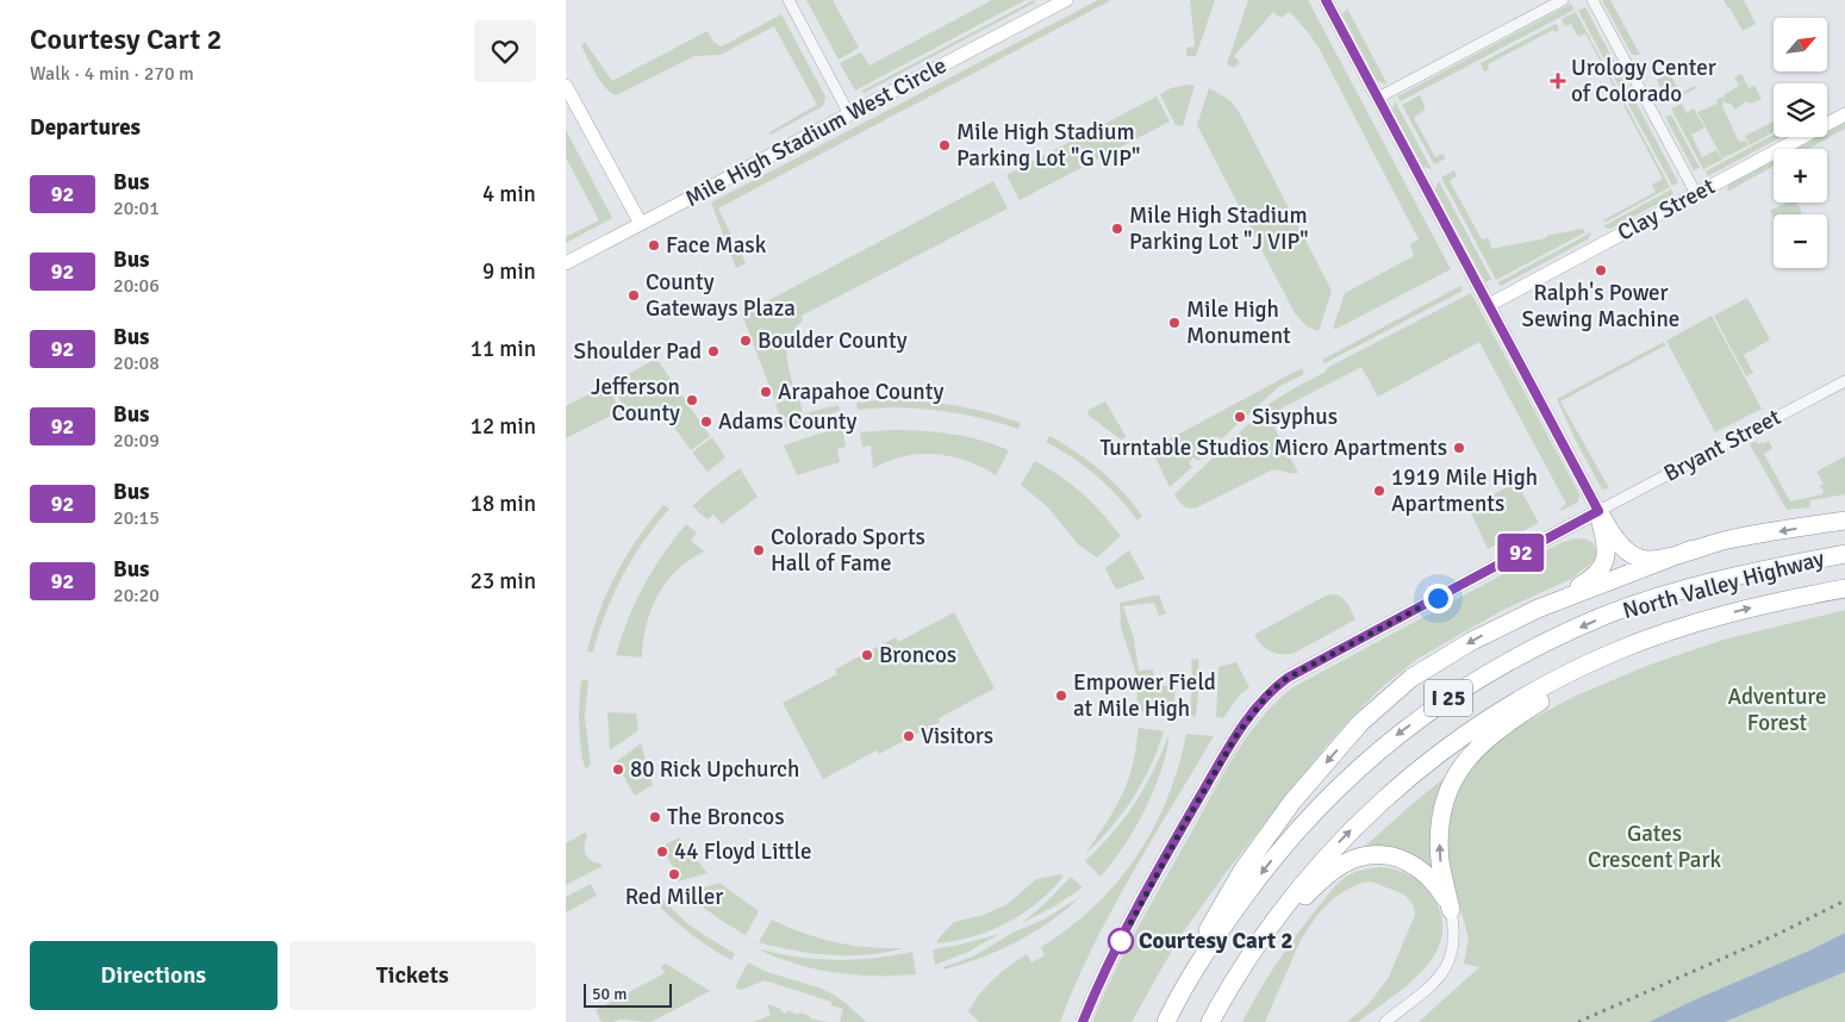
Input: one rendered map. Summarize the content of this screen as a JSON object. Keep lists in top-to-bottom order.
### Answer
{
  "streets": {
    "highway": ["North Valley Highway", "I 25"],
    "street": ["Mile High Stadium West Circle", "Clay Street", "Bryant Street"]
  },
  "parks": ["Adventure Forest", "Gates Crescent Park"],
  "places": {
    "health": ["Urology Center of Colorado"],
    "other": [
      "Mile High Stadium Parking Lot \"G VIP\"",
      "Mile High Stadium Parking Lot \"J VIP\"",
      "Face Mask",
      "Ralph's Power Sewing Machine",
      "County Gateways Plaza",
      "Mile High Monument",
      "Boulder County",
      "Shoulder Pad",
      "Arapahoe County",
      "Jefferson County",
      "Sisyphus",
      "Adams County",
      "Turntable Studios Micro Apartments",
      "1919 Mile High Apartments",
      "Colorado Sports Hall of Fame",
      "Broncos",
      "Empower Field at Mile High",
      "Visitors",
      "80 Rick Upchurch",
      "The Broncos",
      "44 Floyd Little",
      "Red Miller",
      "Courtesy Cart 2"
    ]
  },
  "lines": ["bus line 92"],
  "scale_bar": "50 m",
  "north": "top right",
  "page": {
    "heading": [
      ["Courtesy Cart 2", "Walk · 4 min · 270 m"],
      "Departures"
    ],
    "on_map": "92",
    "map_buttons": ["+", "−"],
    "list": [
      {
        "mark": "92",
        "name": "Bus",
        "note": "20:01",
        "value": "4 min"
      },
      {
        "mark": "92",
        "name": "Bus",
        "note": "20:06",
        "value": "9 min"
      },
      {
        "mark": "92",
        "name": "Bus",
        "note": "20:08",
        "value": "11 min"
      },
      {
        "mark": "92",
        "name": "Bus",
        "note": "20:09",
        "value": "12 min"
      },
      {
        "mark": "92",
        "name": "Bus",
        "note": "20:15",
        "value": "18 min"
      },
      {
        "mark": "92",
        "name": "Bus",
        "note": "20:20",
        "value": "23 min"
      }
    ],
    "buttons": ["Directions", "Tickets"],
    "scale": "50 m"
  }
}
